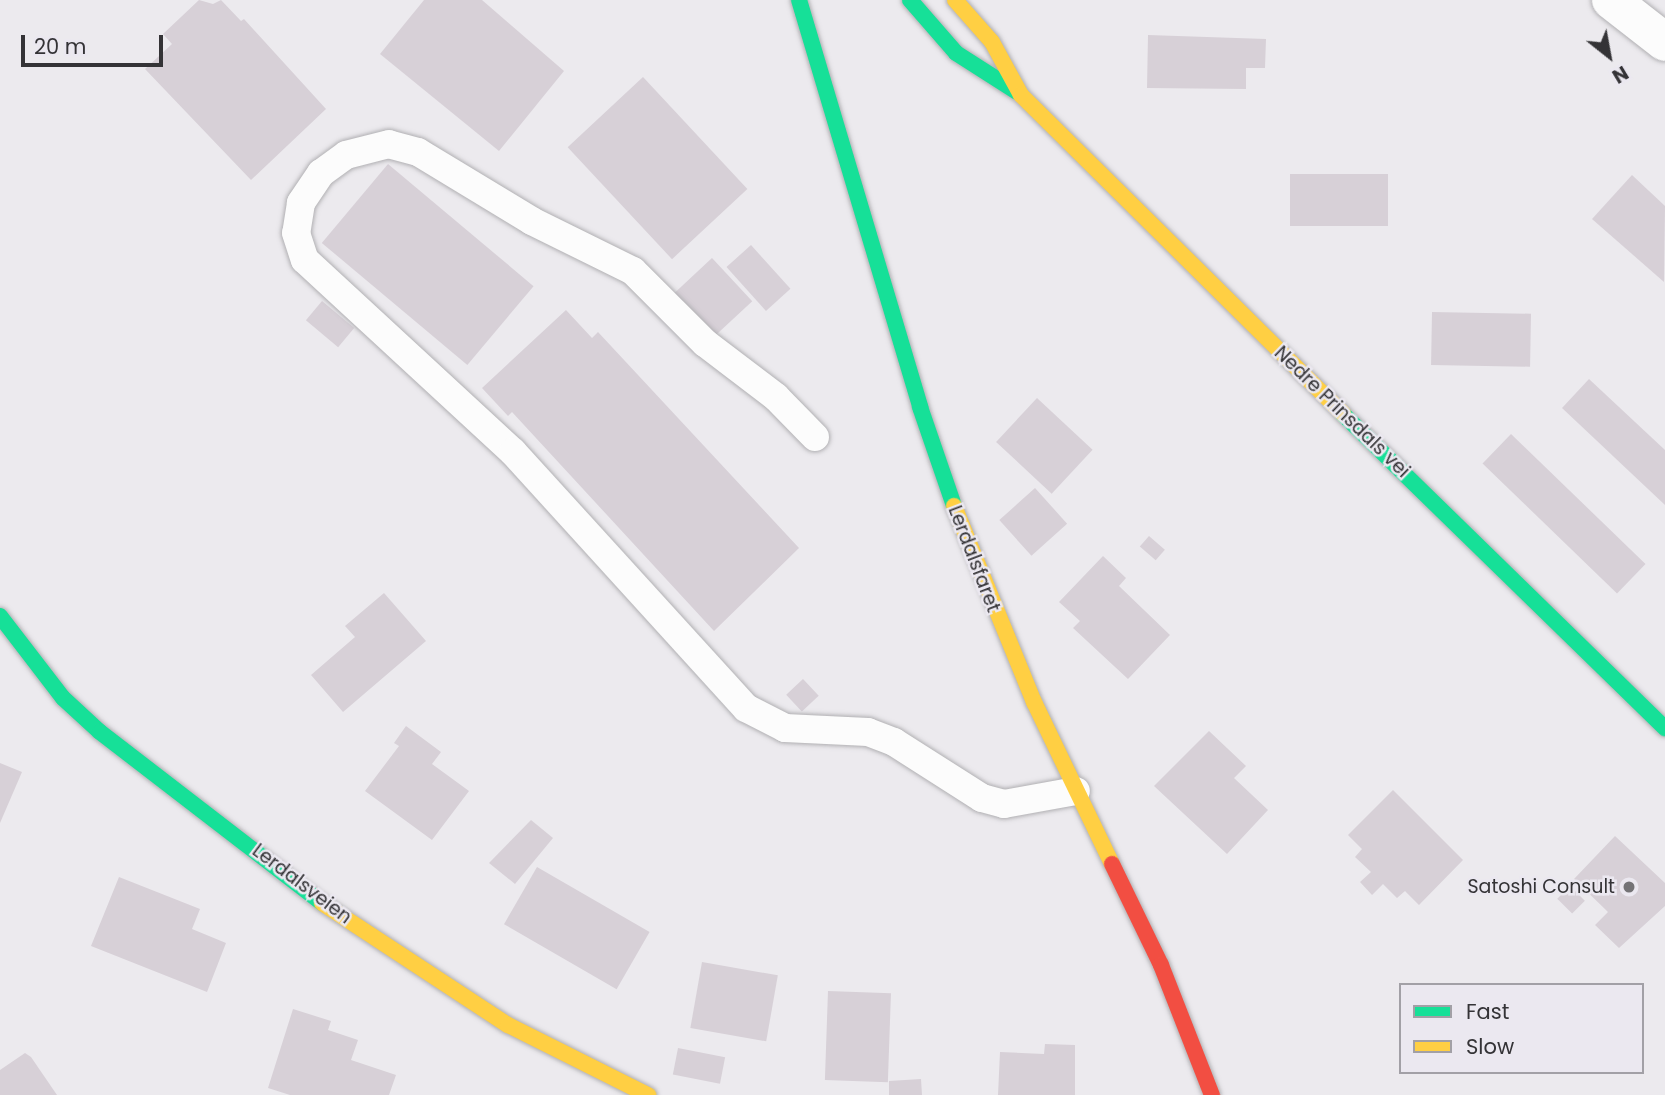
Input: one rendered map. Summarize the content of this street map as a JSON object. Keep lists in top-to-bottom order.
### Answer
{
  "streets": {
    "street": ["Nedre Prinsdals vei", "Lerdalsfaret", "Lerdalsveien"]
  },
  "places": ["Satoshi Consult"],
  "legend": ["Fast", "Slow"],
  "scale_bar": "20 m",
  "north": "bottom right"
}
